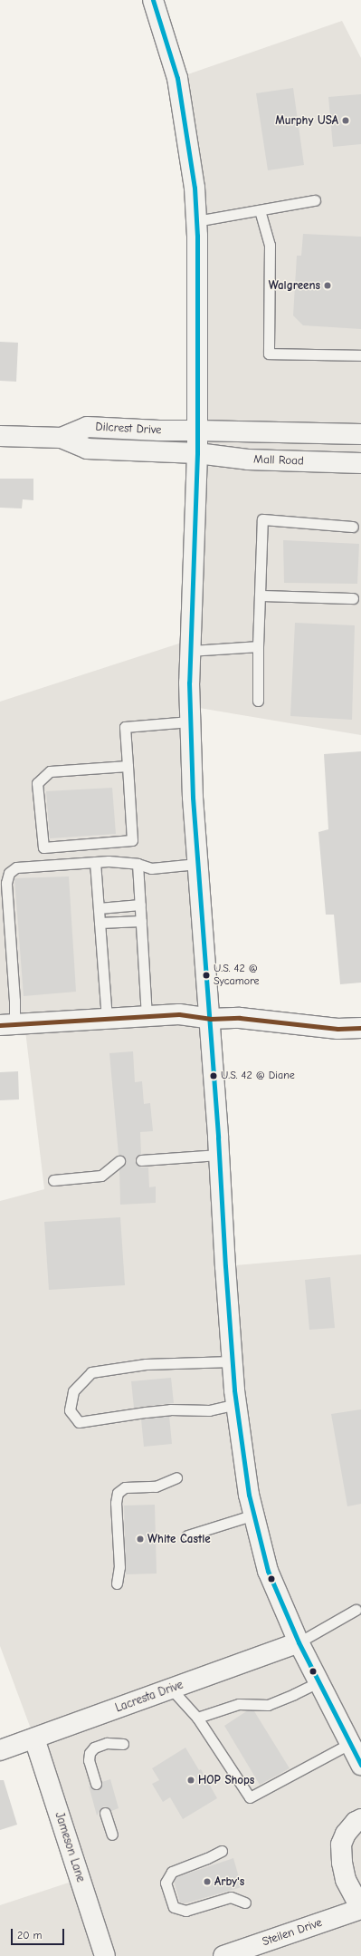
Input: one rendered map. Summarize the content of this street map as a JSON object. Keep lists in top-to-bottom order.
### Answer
{
  "streets": {
    "main road": [
      "Dilcrest Drive",
      "Mall Road",
      "Lacresta Drive",
      "Jameson Lane",
      "Steilen Drive"
    ]
  },
  "crossings": [
    ["Dilcrest Drive", "Mall Road"],
    ["Lacresta Drive", "Jameson Lane"]
  ],
  "places": [
    "Murphy USA",
    "Walgreens",
    "U.S. 42 @ Sycamore",
    "U.S. 42 @ Diane",
    "White Castle",
    "HOP Shops",
    "Arby's"
  ],
  "scale_bar": "20 m"
}
